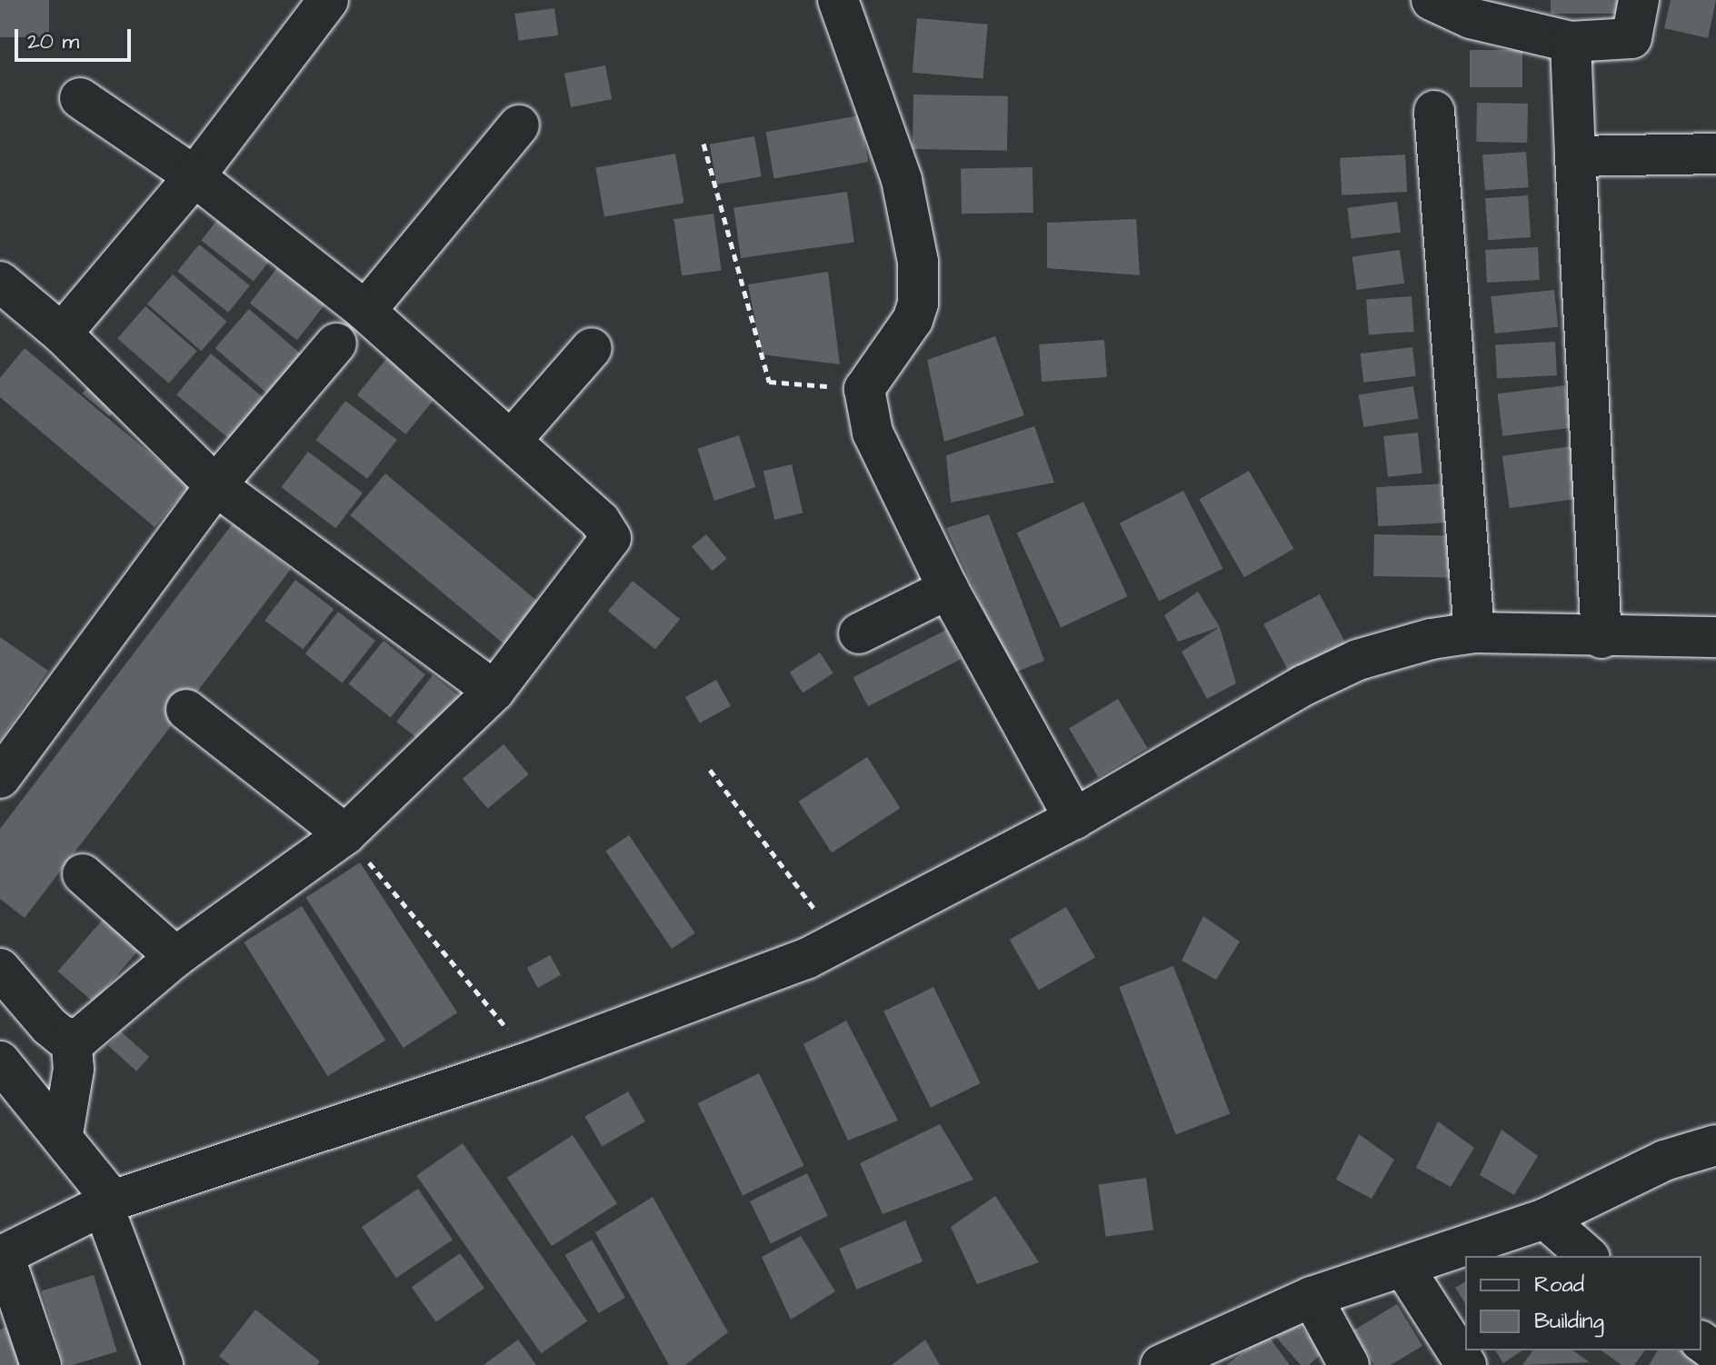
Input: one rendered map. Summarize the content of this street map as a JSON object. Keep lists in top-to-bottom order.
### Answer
{
  "legend": ["Road", "Building"],
  "scale_bar": "20 m"
}
